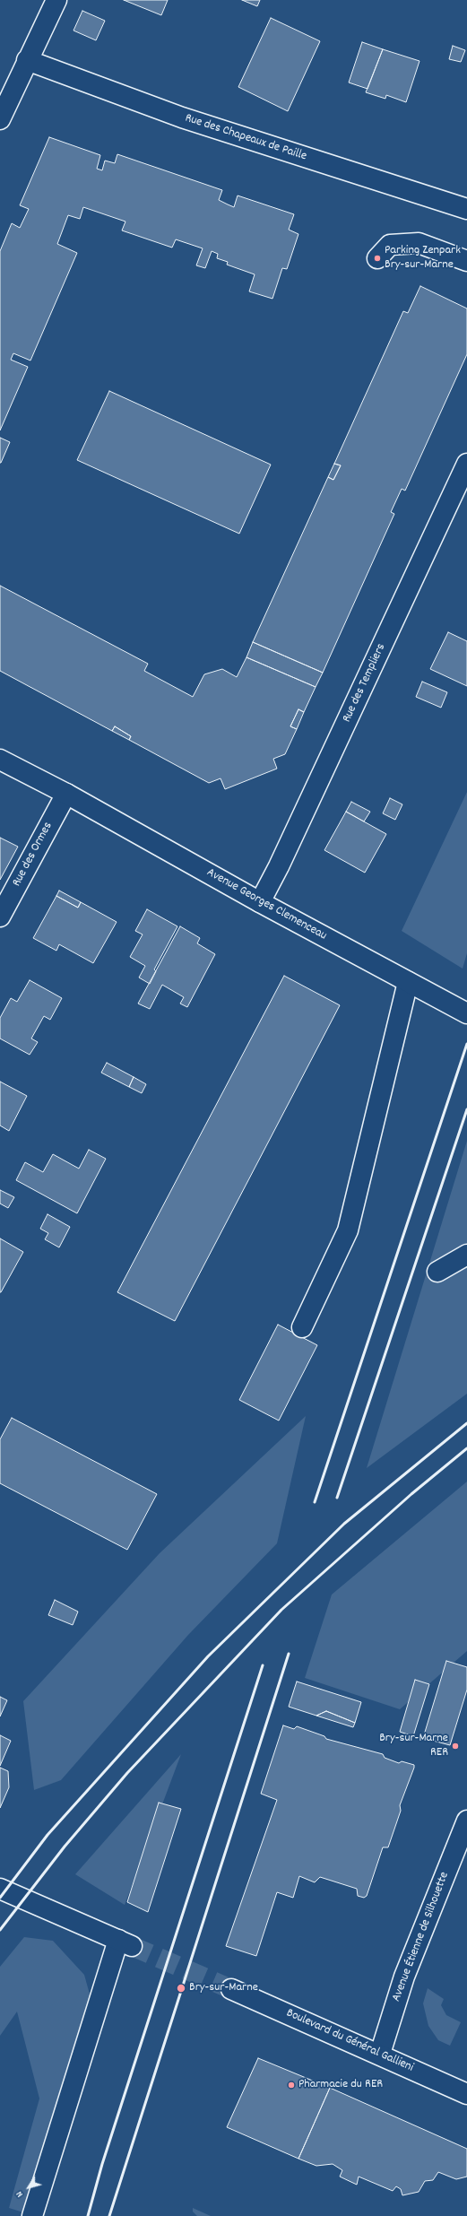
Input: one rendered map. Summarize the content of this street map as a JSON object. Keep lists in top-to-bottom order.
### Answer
{
  "streets": {
    "street": [
      "Rue des Chapeaux de Paille",
      "Rue des Templiers",
      "Rue des Ormes",
      "Avenue Georges Clemenceau",
      "Avenue Étienne de Silhouette",
      "Boulevard du Général Gallieni"
    ]
  },
  "crossings": [
    ["Rue des Templiers", "Avenue Georges Clemenceau"],
    ["Rue des Ormes", "Avenue Georges Clemenceau"],
    ["Avenue Étienne de Silhouette", "Boulevard du Général Gallieni"]
  ],
  "places": [
    "Parking Zenpark Bry-sur-Marne",
    "Bry-sur-Marne RER",
    "Bry-sur-Marne",
    "Pharmacie du RER"
  ],
  "north": "bottom left"
}
